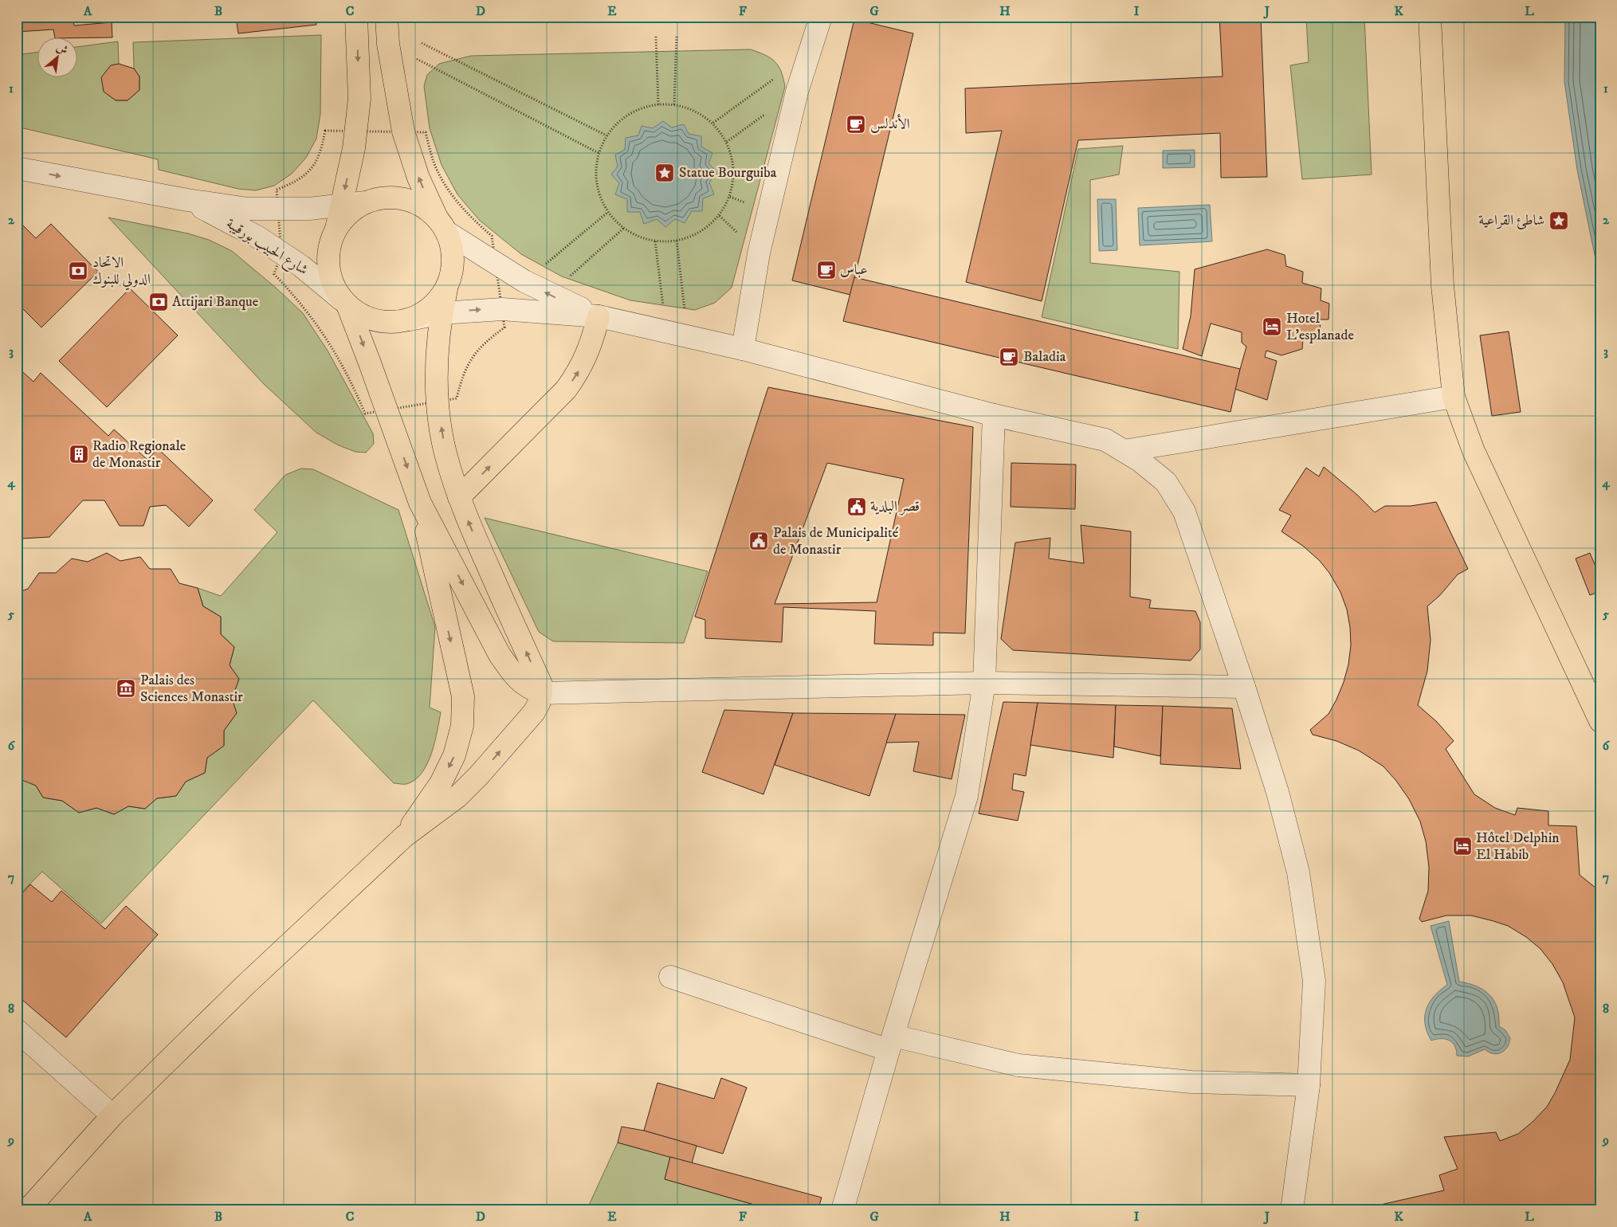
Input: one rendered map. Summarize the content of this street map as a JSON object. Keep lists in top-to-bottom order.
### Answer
{
  "streets": {
    "street": ["شارع الحبيب بورقيبة"]
  },
  "places": {
    "cafe": ["الأندلس", "عباس", "Baladia"],
    "place": ["Statue Bourguiba", "شاطئ القراعية"],
    "bank": ["الاتحاد الدولي للبنوك", "Attijari Banque"],
    "hotel": ["Hotel L'esplanade", "Hôtel Delphin El Habib"],
    "building": ["Radio Regionale de Monastir"],
    "public building": ["قصر البلدية", "Palais de Municipalité de Monastir"],
    "museum": ["Palais des Sciences Monastir"]
  },
  "north": "top right",
  "grid": {
    "columns": [
      "A",
      "B",
      "C",
      "D",
      "E",
      "F",
      "G",
      "H",
      "I",
      "J",
      "K",
      "L"
    ],
    "rows": [
      "1",
      "2",
      "3",
      "4",
      "5",
      "6",
      "7",
      "8",
      "9"
    ]
  }
}
